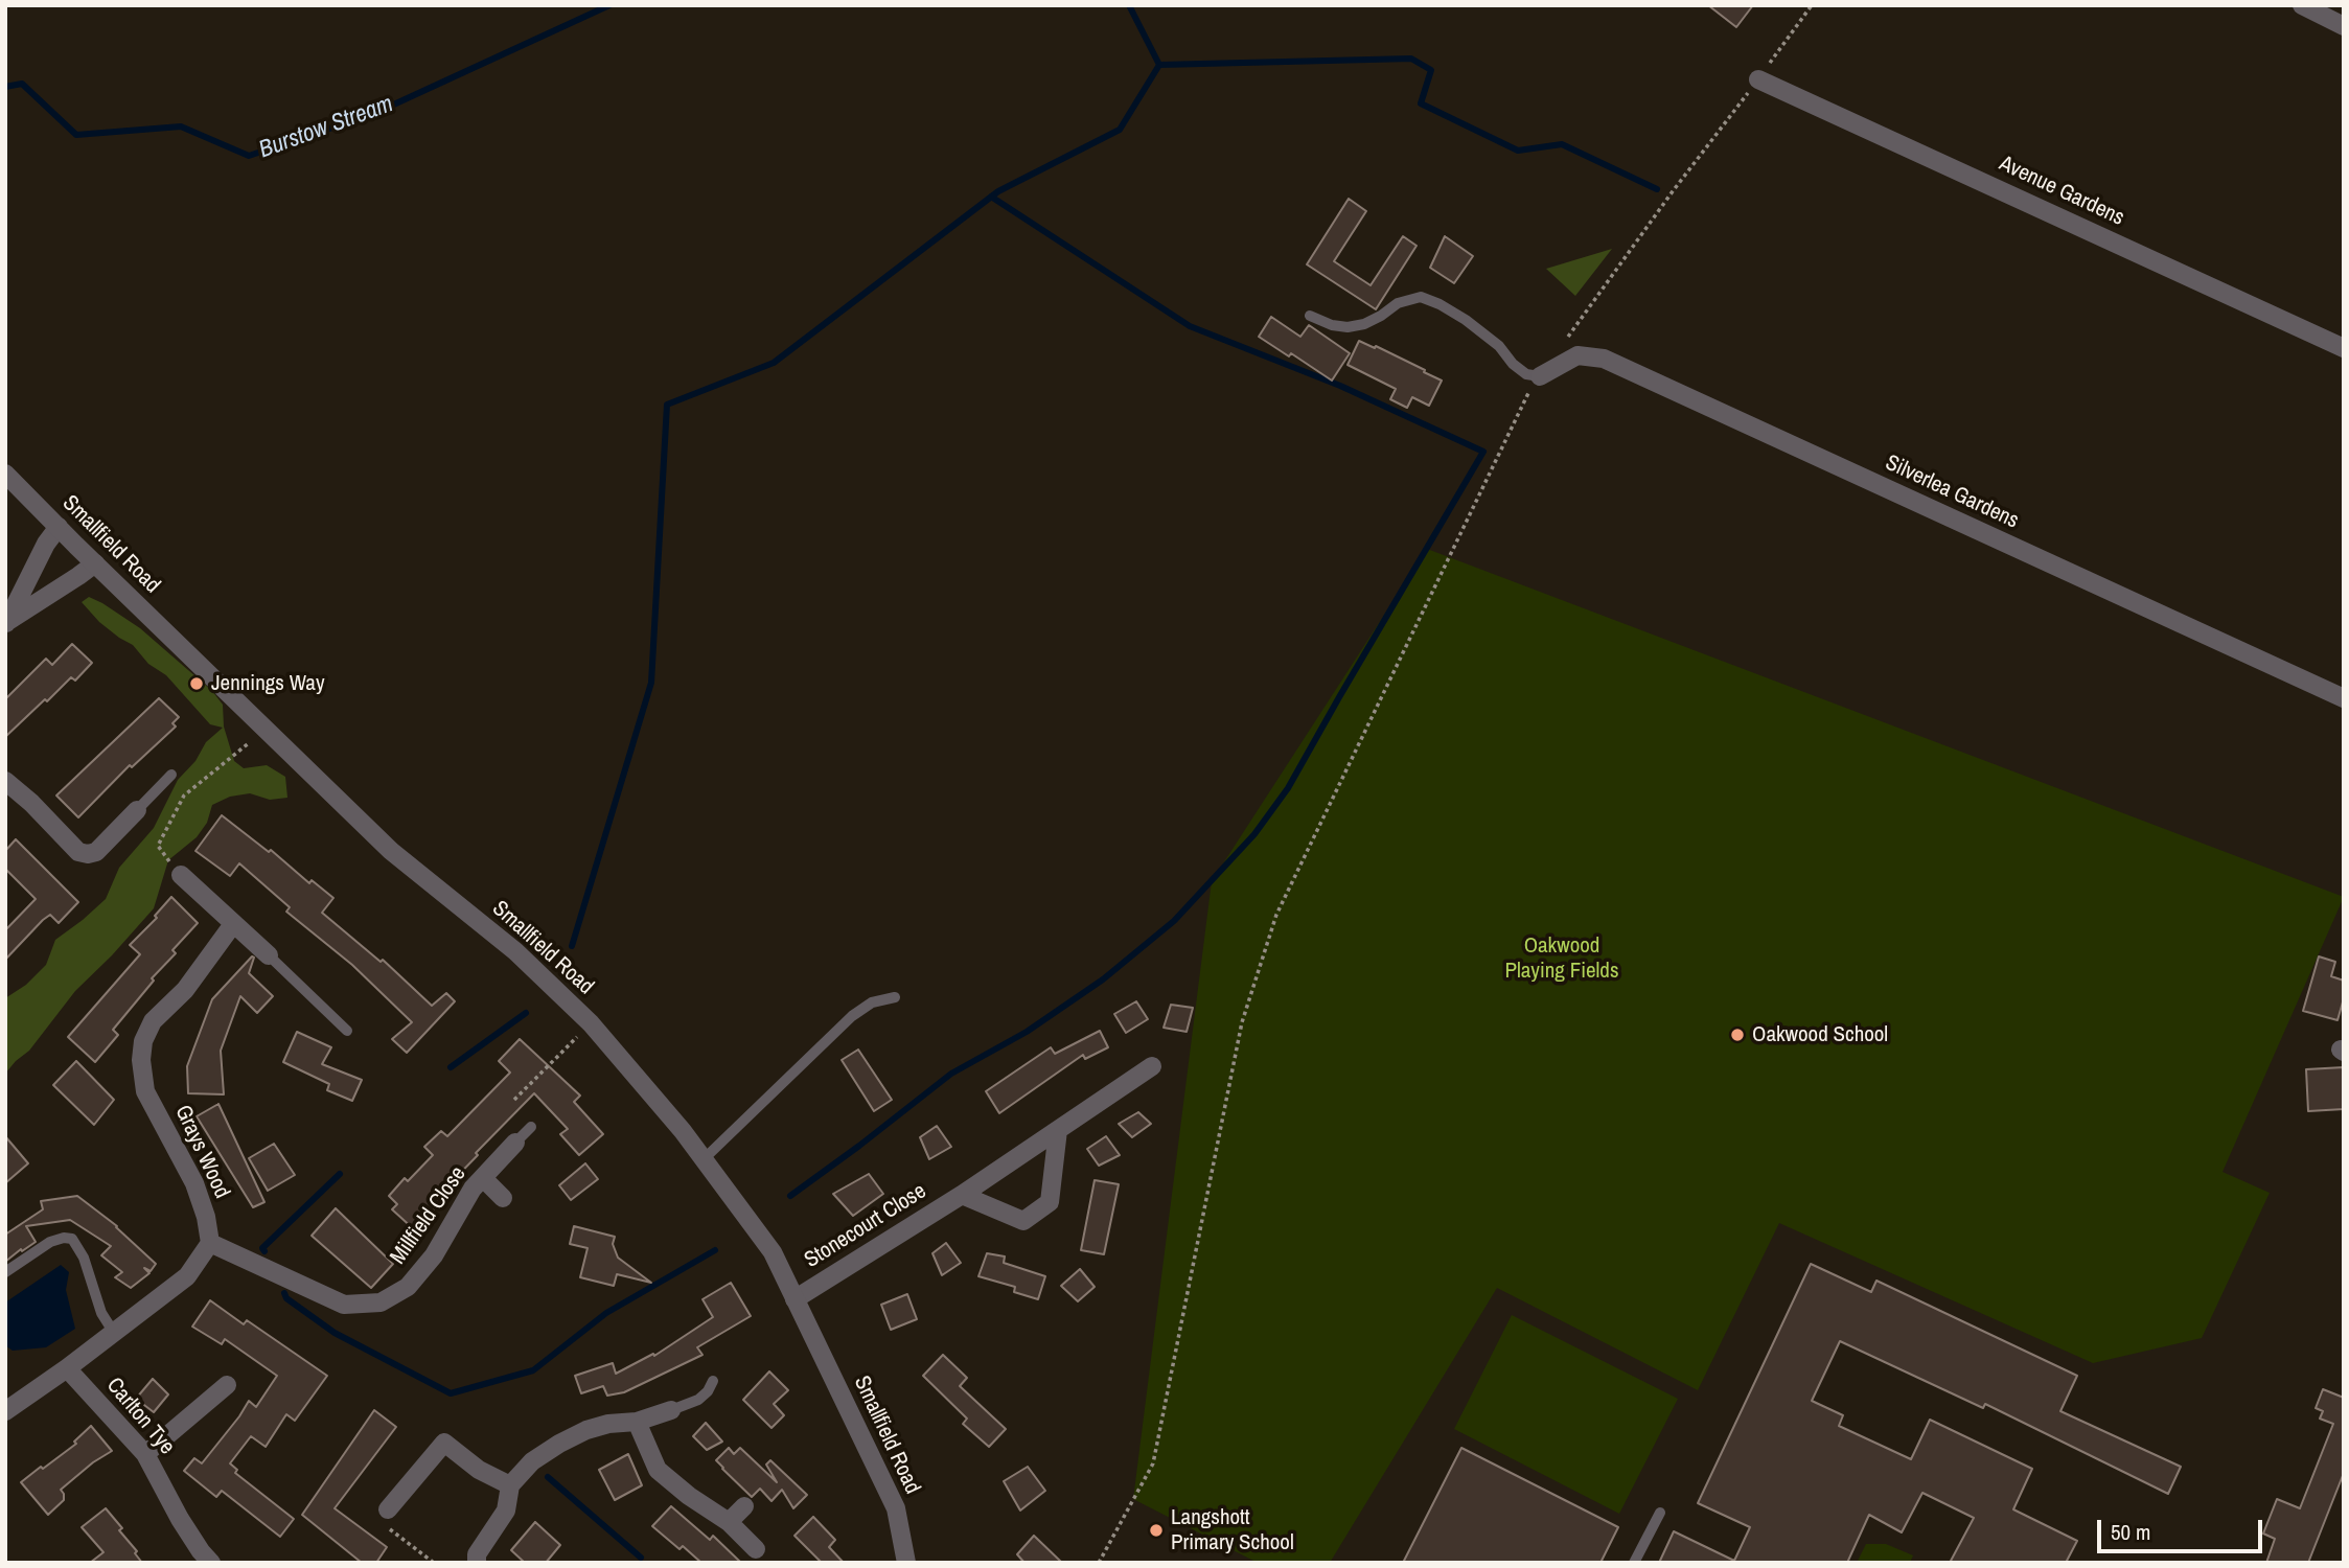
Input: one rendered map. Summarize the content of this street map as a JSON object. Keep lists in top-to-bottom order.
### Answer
{
  "streets": {
    "street": [
      "Avenue Gardens",
      "Silverlea Gardens",
      "Smallfield Road",
      "Grays Wood",
      "Millfield Close",
      "Stonecourt Close",
      "Carlton Tye"
    ]
  },
  "crossings": [
    ["Smallfield Road", "Stonecourt Close"],
    ["Grays Wood", "Millfield Close"]
  ],
  "water": ["Burstow Stream"],
  "parks": ["Oakwood Playing Fields"],
  "places": ["Jennings Way", "Oakwood School", "Langshott Primary School"],
  "scale_bar": "50 m"
}
